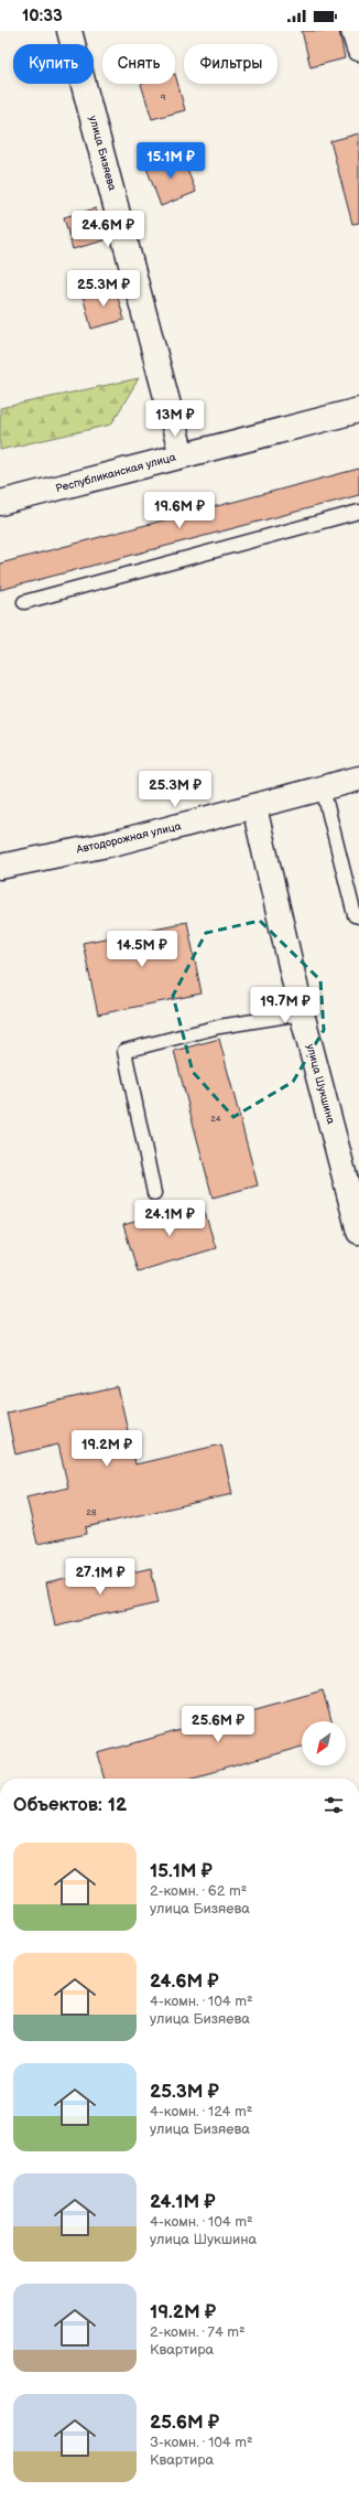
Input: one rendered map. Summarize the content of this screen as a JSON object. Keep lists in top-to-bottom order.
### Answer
{
  "streets": {
    "street": [
      "улица Бизяева",
      "Республиканская улица",
      "Автодорожная улица",
      "улица Шукшина"
    ]
  },
  "crossings": [
    ["улица Бизяева", "Республиканская улица"],
    ["Автодорожная улица", "улица Шукшина"]
  ],
  "house_numbers": ["9", "24", "28"],
  "north": "bottom left",
  "page": {
    "status": "10:33",
    "chip": ["Купить", "Снять", "Фильтры"],
    "price": [
      "15.1M ₽",
      "24.6M ₽",
      "25.3M ₽",
      "13M ₽",
      "19.6M ₽",
      "25.3M ₽",
      "14.5M ₽",
      "19.7M ₽",
      "24.1M ₽",
      "19.2M ₽",
      "27.1M ₽",
      "25.6M ₽"
    ],
    "heading": "Объектов: 12",
    "list": [
      {
        "name": "15.1M ₽",
        "note": "2-комн. · 62 m² · улица Бизяева"
      },
      {
        "name": "24.6M ₽",
        "note": "4-комн. · 104 m² · улица Бизяева"
      },
      {
        "name": "25.3M ₽",
        "note": "4-комн. · 124 m² · улица Бизяева"
      },
      {
        "name": "24.1M ₽",
        "note": "4-комн. · 104 m² · улица Шукшина"
      },
      {
        "name": "19.2M ₽",
        "note": "2-комн. · 74 m² · Квартира"
      },
      {
        "name": "25.6M ₽",
        "note": "3-комн. · 104 m² · Квартира"
      }
    ]
  }
}
